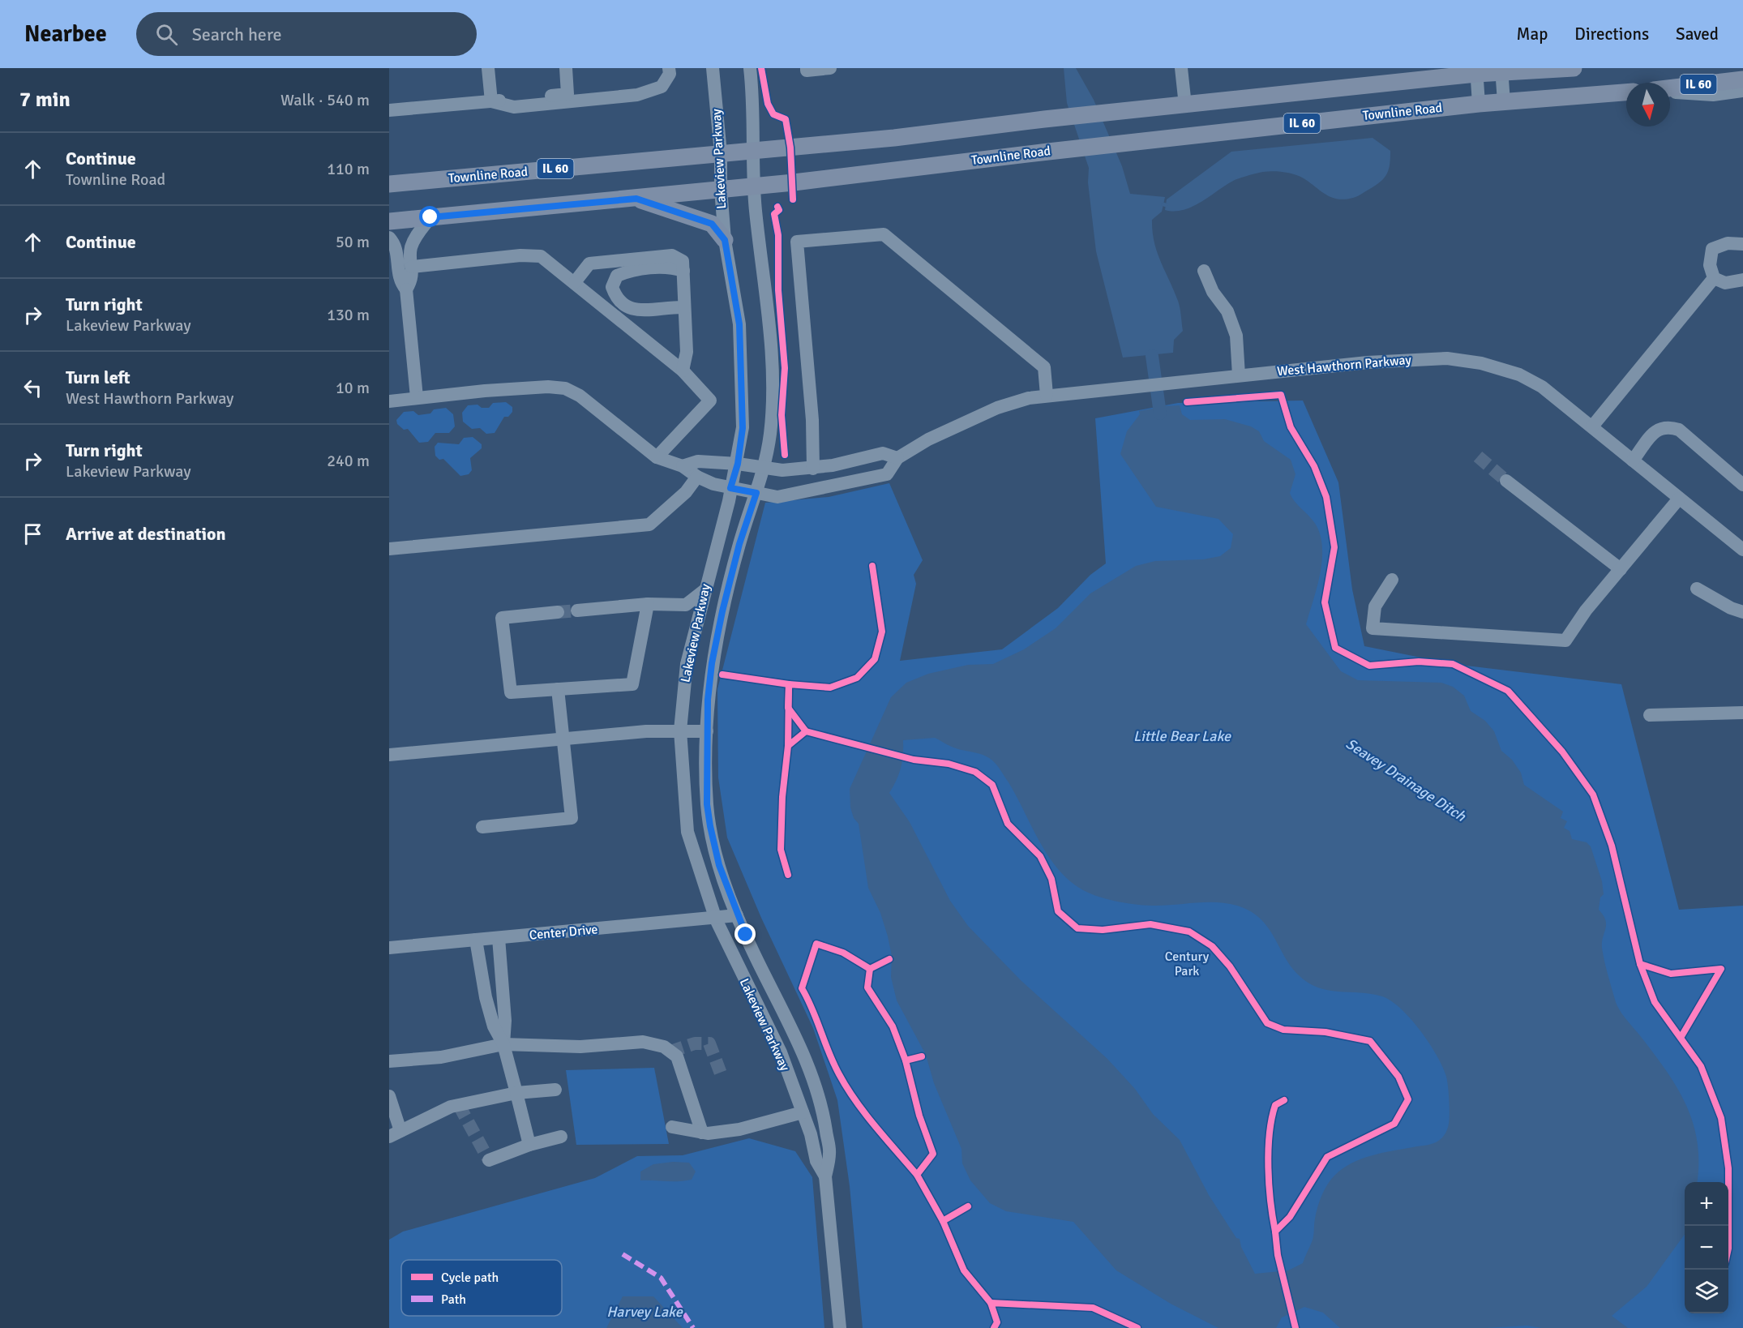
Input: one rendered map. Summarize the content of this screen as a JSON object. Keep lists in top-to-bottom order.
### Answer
{
  "streets": {
    "main road": ["IL 60", "Townline Road"],
    "street": ["Lakeview Parkway", "West Hawthorn Parkway", "Center Drive"]
  },
  "crossings": [
    ["Townline Road", "Lakeview Parkway"],
    ["Lakeview Parkway", "West Hawthorn Parkway"],
    ["Lakeview Parkway", "Center Drive"]
  ],
  "water": ["Little Bear Lake", "Seavey Drainage Ditch", "Harvey Lake"],
  "parks": ["Century Park"],
  "legend": ["Cycle path", "Path"],
  "north": "bottom",
  "page": {
    "header": "Nearbee",
    "search": "Search here",
    "nav": ["Map", "Directions", "Saved"],
    "heading": ["7 min", "Walk · 540 m"],
    "list": [
      ["Continue", "Townline Road", "110 m"],
      ["Continue", "50 m"],
      ["Turn right", "Lakeview Parkway", "130 m"],
      ["Turn left", "West Hawthorn Parkway", "10 m"],
      ["Turn right", "Lakeview Parkway", "240 m"],
      "Arrive at destination"
    ],
    "map_buttons": ["+", "−"]
  }
}
